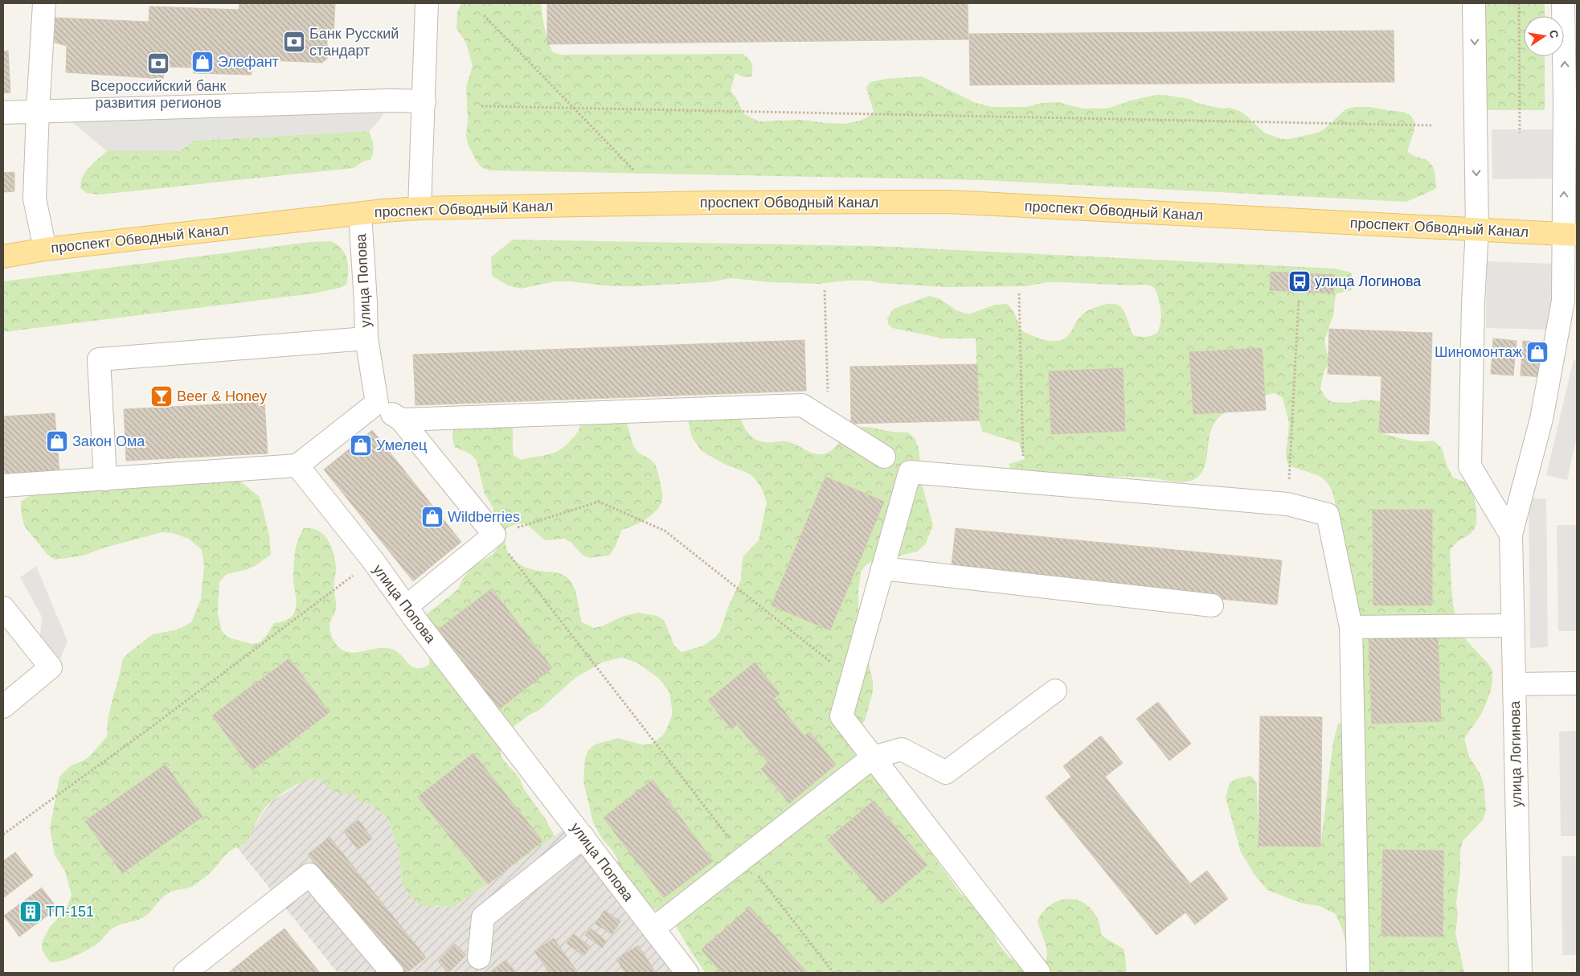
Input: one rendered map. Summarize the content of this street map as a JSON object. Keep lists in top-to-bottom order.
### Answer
{
  "streets": {
    "main road": ["проспект Обводный Канал"],
    "street": ["улица Попова", "улица Логинова"]
  },
  "crossings": [
    ["проспект Обводный Канал", "улица Попова"],
    ["проспект Обводный Канал", "улица Логинова"]
  ],
  "places": {
    "bank": ["Банк Русский стандарт", "Всероссийский банк развития регионов"],
    "shop": [
      "Элефант",
      "Шиномонтаж",
      "Закон Ома",
      "Умелец",
      "Wildberries"
    ],
    "bus stop": ["улица Логинова"],
    "bar": ["Beer & Honey"],
    "building": ["ТП-151"]
  },
  "north": "right"
}
